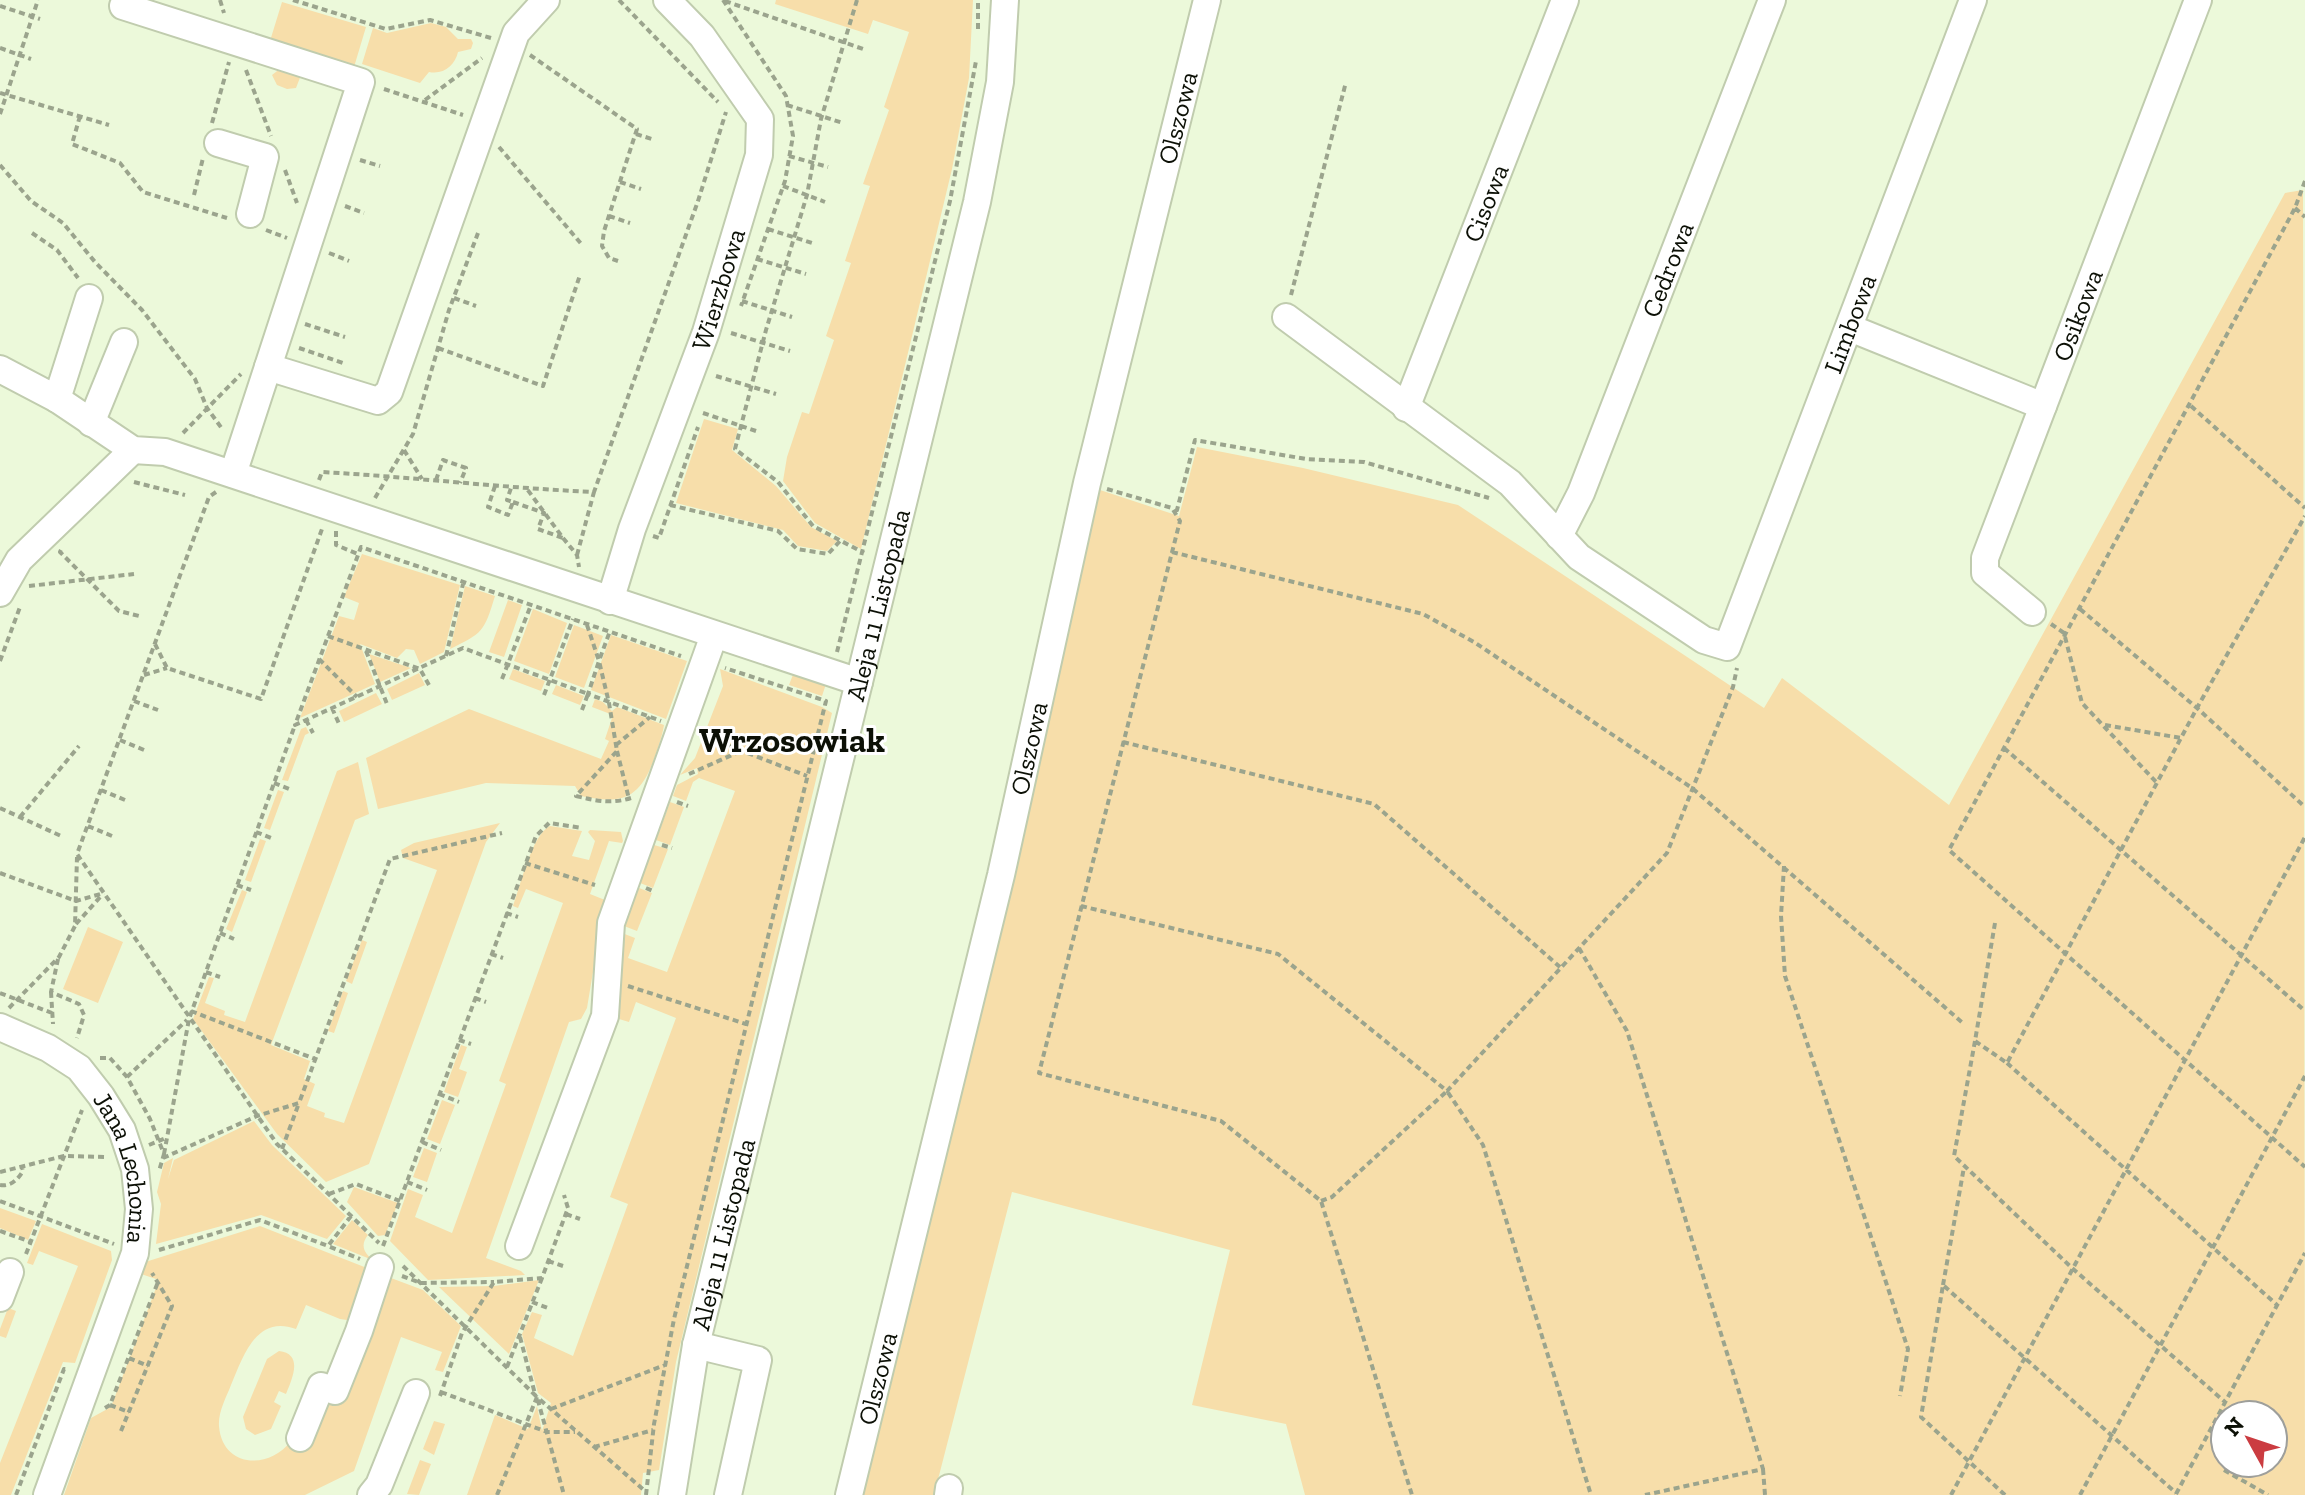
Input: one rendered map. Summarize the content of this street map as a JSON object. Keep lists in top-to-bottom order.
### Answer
{
  "streets": {
    "street": [
      "Olszowa",
      "Cisowa",
      "Cedrowa",
      "Wierzbowa",
      "Osikowa",
      "Limbowa",
      "Aleja 11 Listopada",
      "Jana Lechonia"
    ]
  },
  "districts": ["Wrzosowiak"],
  "north": "top left"
}
